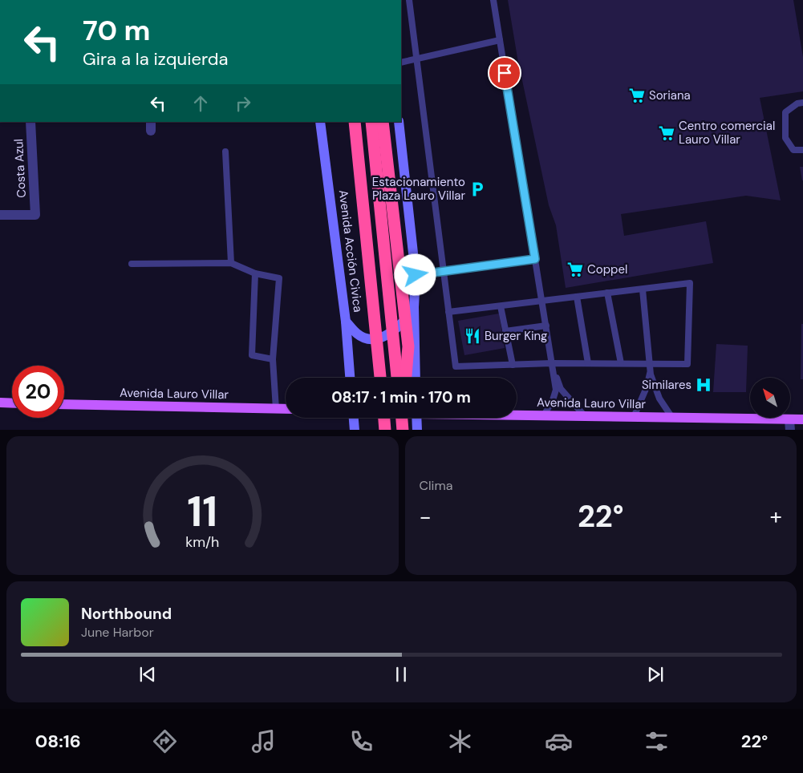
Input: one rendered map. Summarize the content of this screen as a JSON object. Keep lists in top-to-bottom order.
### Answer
{
  "streets": {
    "highway": ["Avenida Acción Civica"],
    "main road": ["Avenida Lauro Villar"],
    "street": ["Costa Azul"]
  },
  "places": {
    "supermarket": ["Soriana", "Centro comercial Lauro Villar", "Coppel"],
    "parking": ["Estacionamiento Plaza Lauro Villar"],
    "restaurant": ["Burger King"],
    "hospital": ["Similares"]
  },
  "north": "top left",
  "page": {
    "turn": ["70 m", "Gira a la izquierda"],
    "limit": "20",
    "trip": "08:17 · 1 min · 170 m",
    "tile": "Clima",
    "heat": ["−", "22°", "+"],
    "song": ["Northbound", "June Harbor"],
    "tabs": ["08:16", "22°"],
    "gauge": ["11", "km/h"]
  }
}
